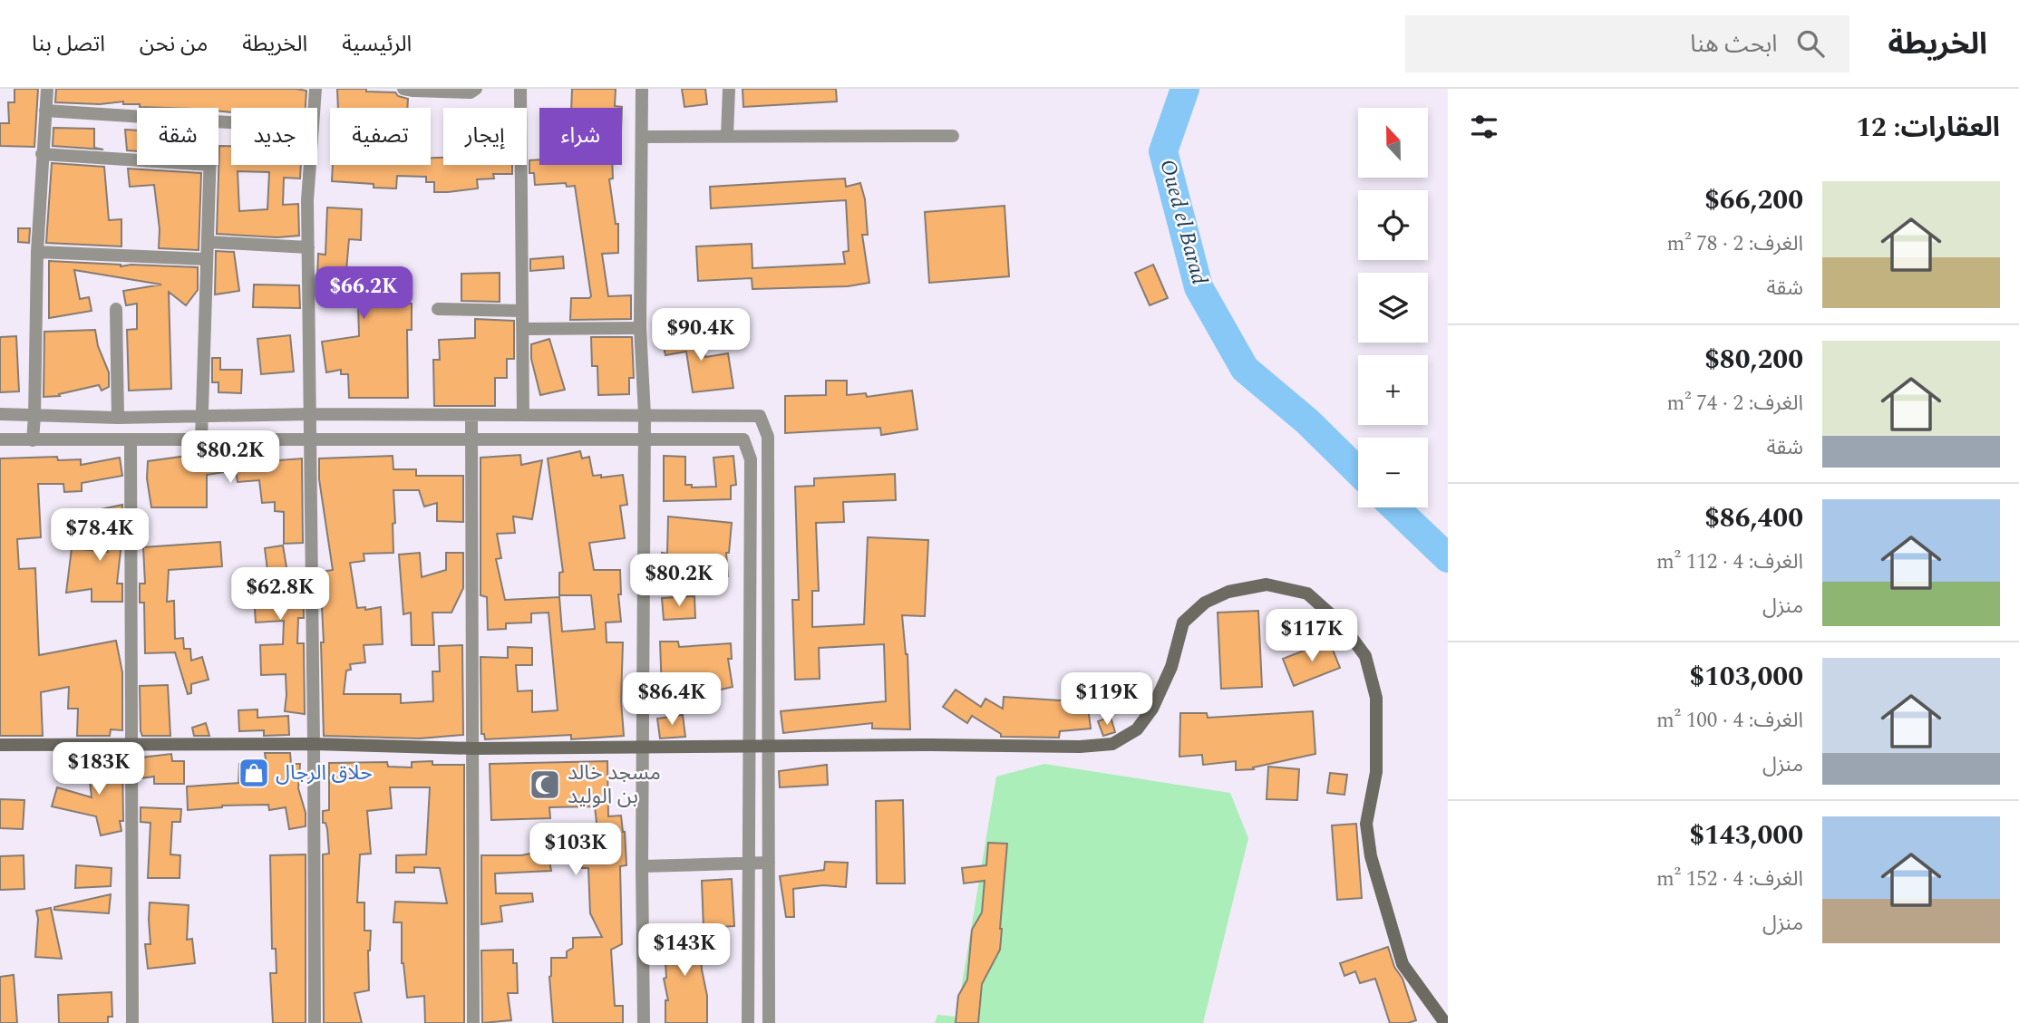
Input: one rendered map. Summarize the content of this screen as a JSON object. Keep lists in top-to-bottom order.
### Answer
{
  "water": ["Oued el Barad"],
  "places": {
    "shop": ["حلاق الرجال"],
    "mosque": ["مسجد خالد بن الوليد"]
  },
  "north": "top",
  "page": {
    "header": "الخريطة",
    "search": "ابحث هنا",
    "nav": [
      "الرئيسية",
      "الخريطة",
      "من نحن",
      "اتصل بنا"
    ],
    "heading": "العقارات: 12",
    "map_buttons": ["+", "−"],
    "chip": [
      "شراء",
      "إيجار",
      "تصفية",
      "جديد",
      "شقة"
    ],
    "list": [
      {
        "name": "$66,200",
        "note": "الغرف: 2 · 78 m² · شقة"
      },
      {
        "name": "$80,200",
        "note": "الغرف: 2 · 74 m² · شقة"
      },
      {
        "name": "$86,400",
        "note": "الغرف: 4 · 112 m² · منزل"
      },
      {
        "name": "$103,000",
        "note": "الغرف: 4 · 100 m² · منزل"
      },
      {
        "name": "$143,000",
        "note": "الغرف: 4 · 152 m² · منزل"
      }
    ],
    "price": [
      "$66.2K",
      "$90.4K",
      "$80.2K",
      "$78.4K",
      "$80.2K",
      "$62.8K",
      "$117K",
      "$86.4K",
      "$119K",
      "$183K",
      "$103K",
      "$143K"
    ]
  }
}
